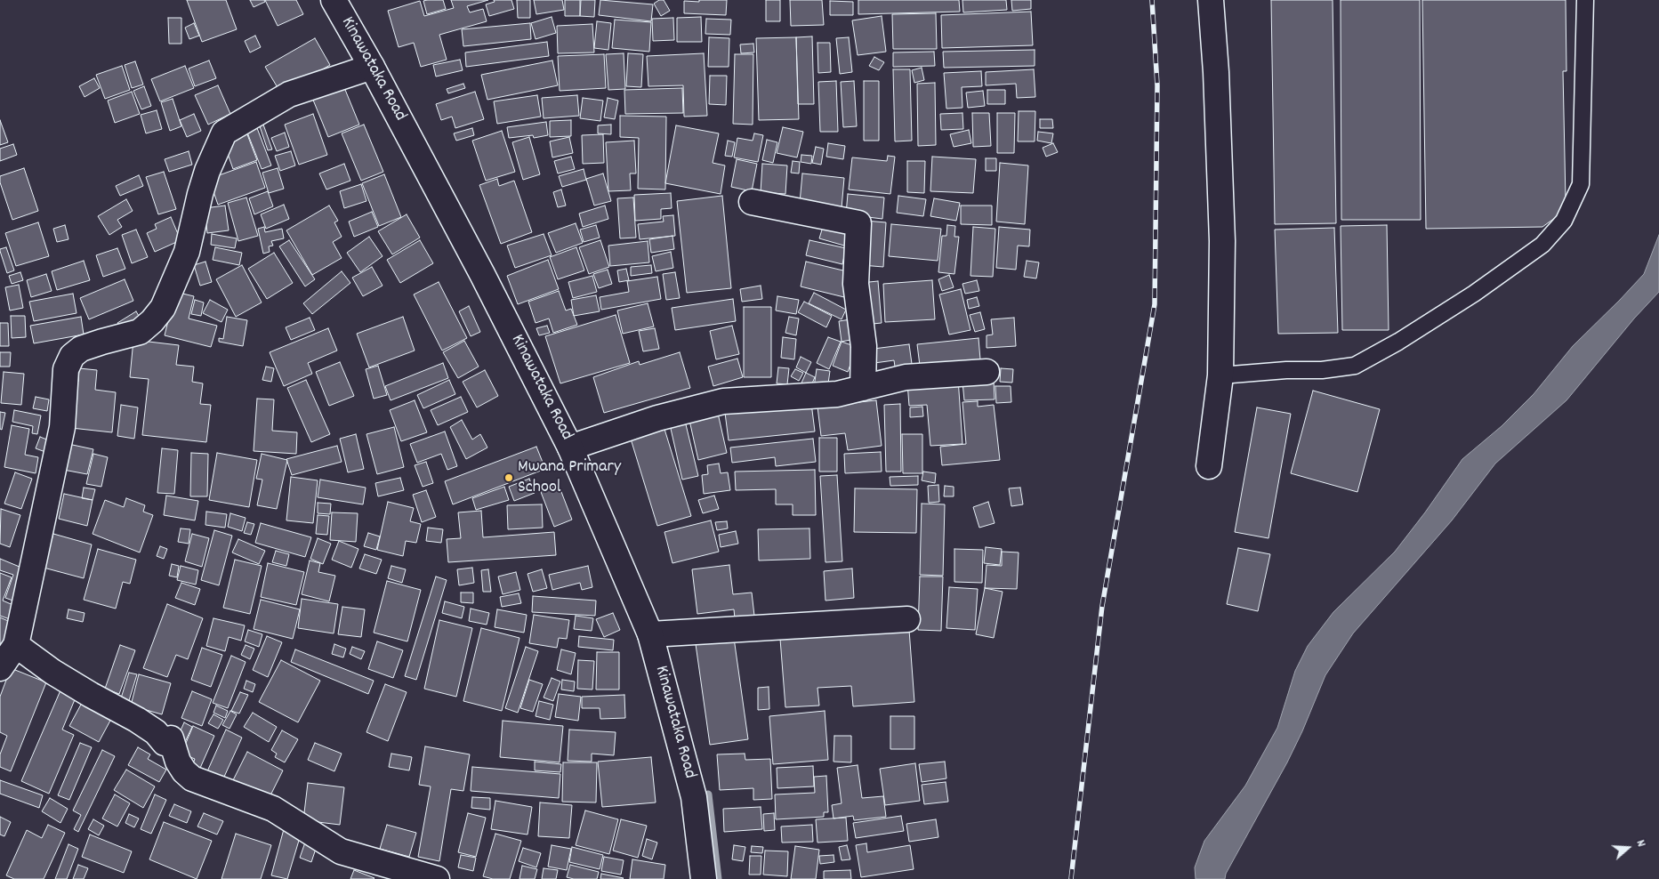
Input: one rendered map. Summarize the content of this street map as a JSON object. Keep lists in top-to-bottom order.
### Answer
{
  "streets": {
    "street": ["Kinawataka Road"]
  },
  "places": ["Mwana Primary School"],
  "north": "right"
}
